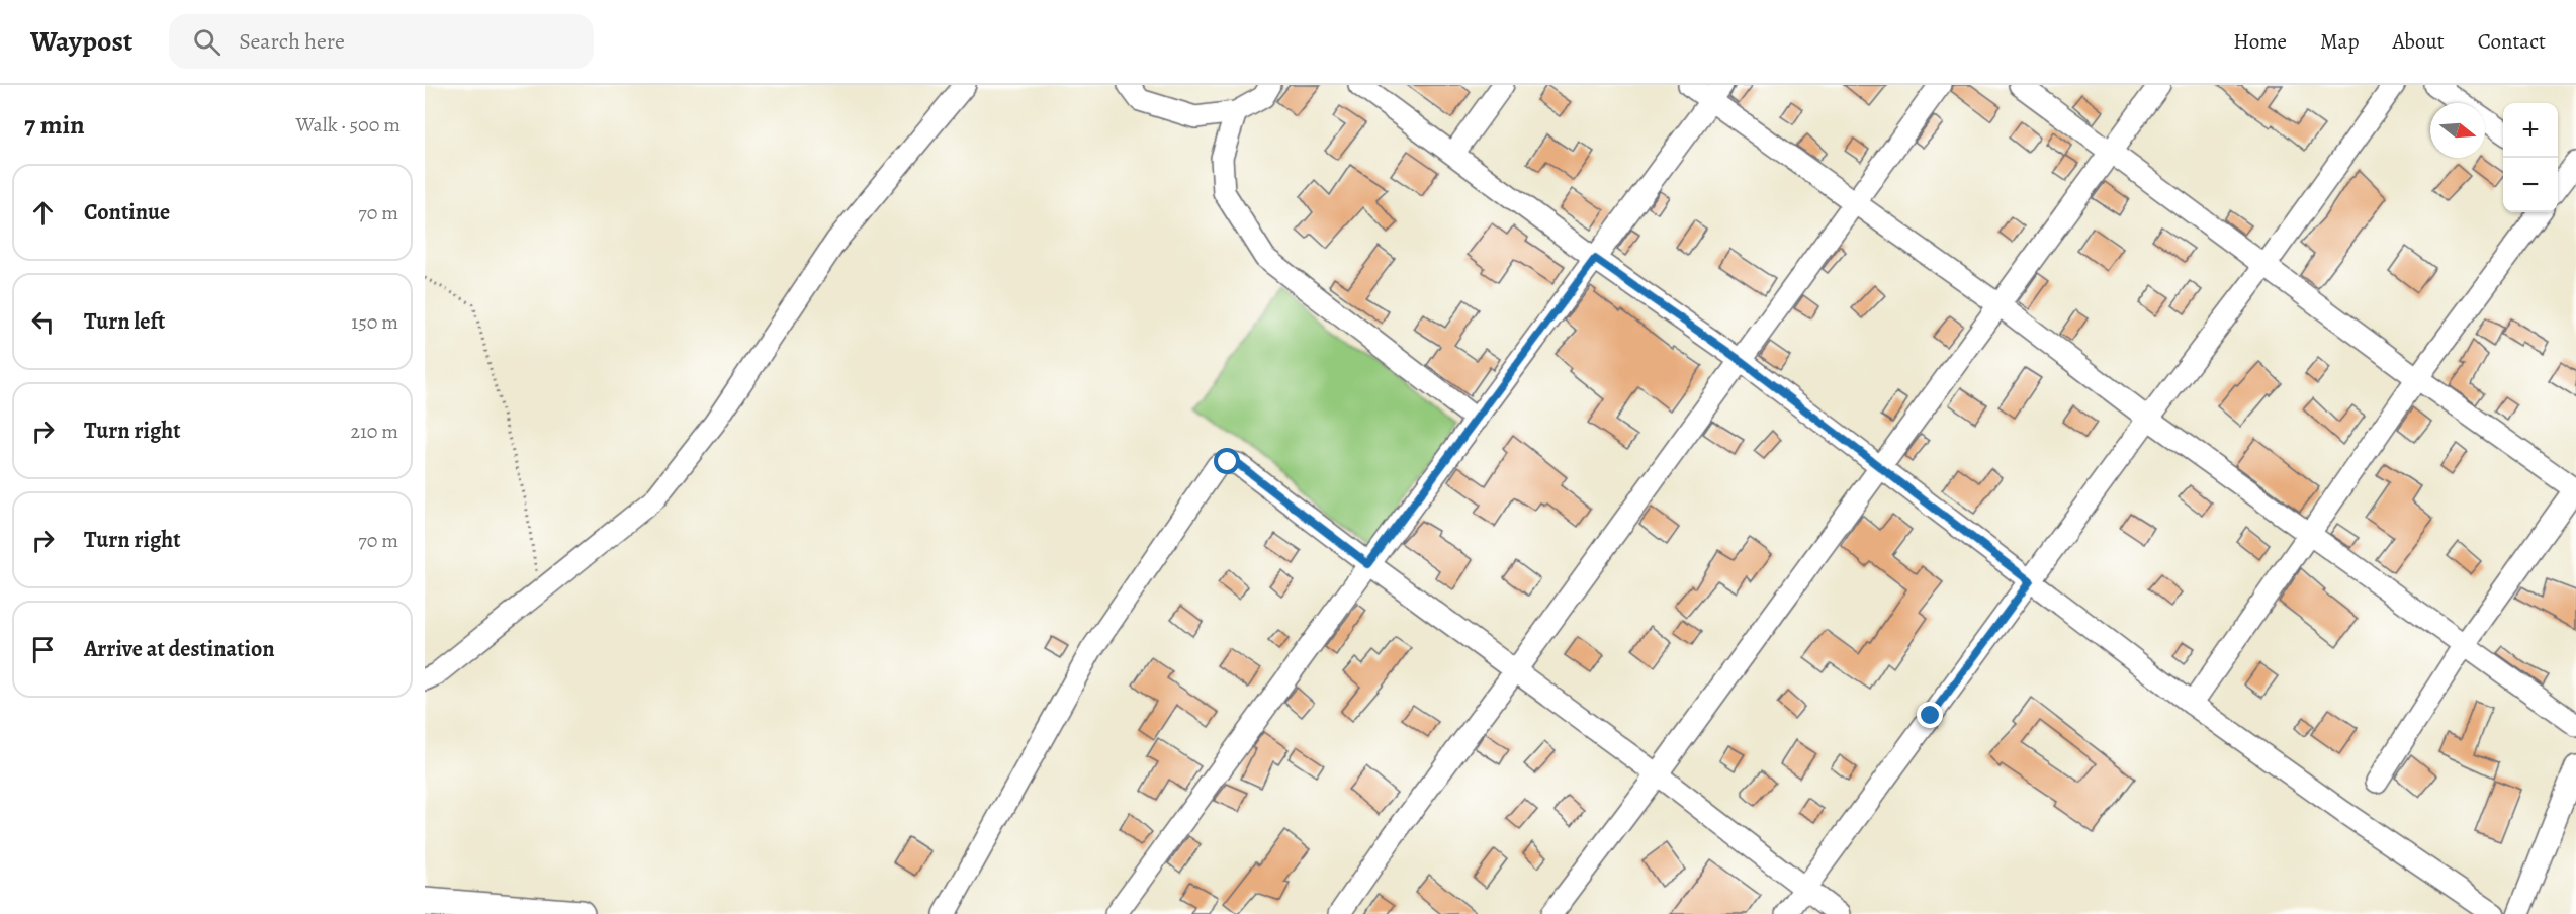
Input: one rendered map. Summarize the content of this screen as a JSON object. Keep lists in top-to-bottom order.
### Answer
{
  "north": "right",
  "page": {
    "header": "Waypost",
    "search": "Search here",
    "nav": [
      "Home",
      "Map",
      "About",
      "Contact"
    ],
    "heading": ["7 min", "Walk · 500 m"],
    "map_buttons": ["+", "−"],
    "list": [
      ["Continue", "70 m"],
      ["Turn left", "150 m"],
      ["Turn right", "210 m"],
      ["Turn right", "70 m"],
      "Arrive at destination"
    ]
  }
}
